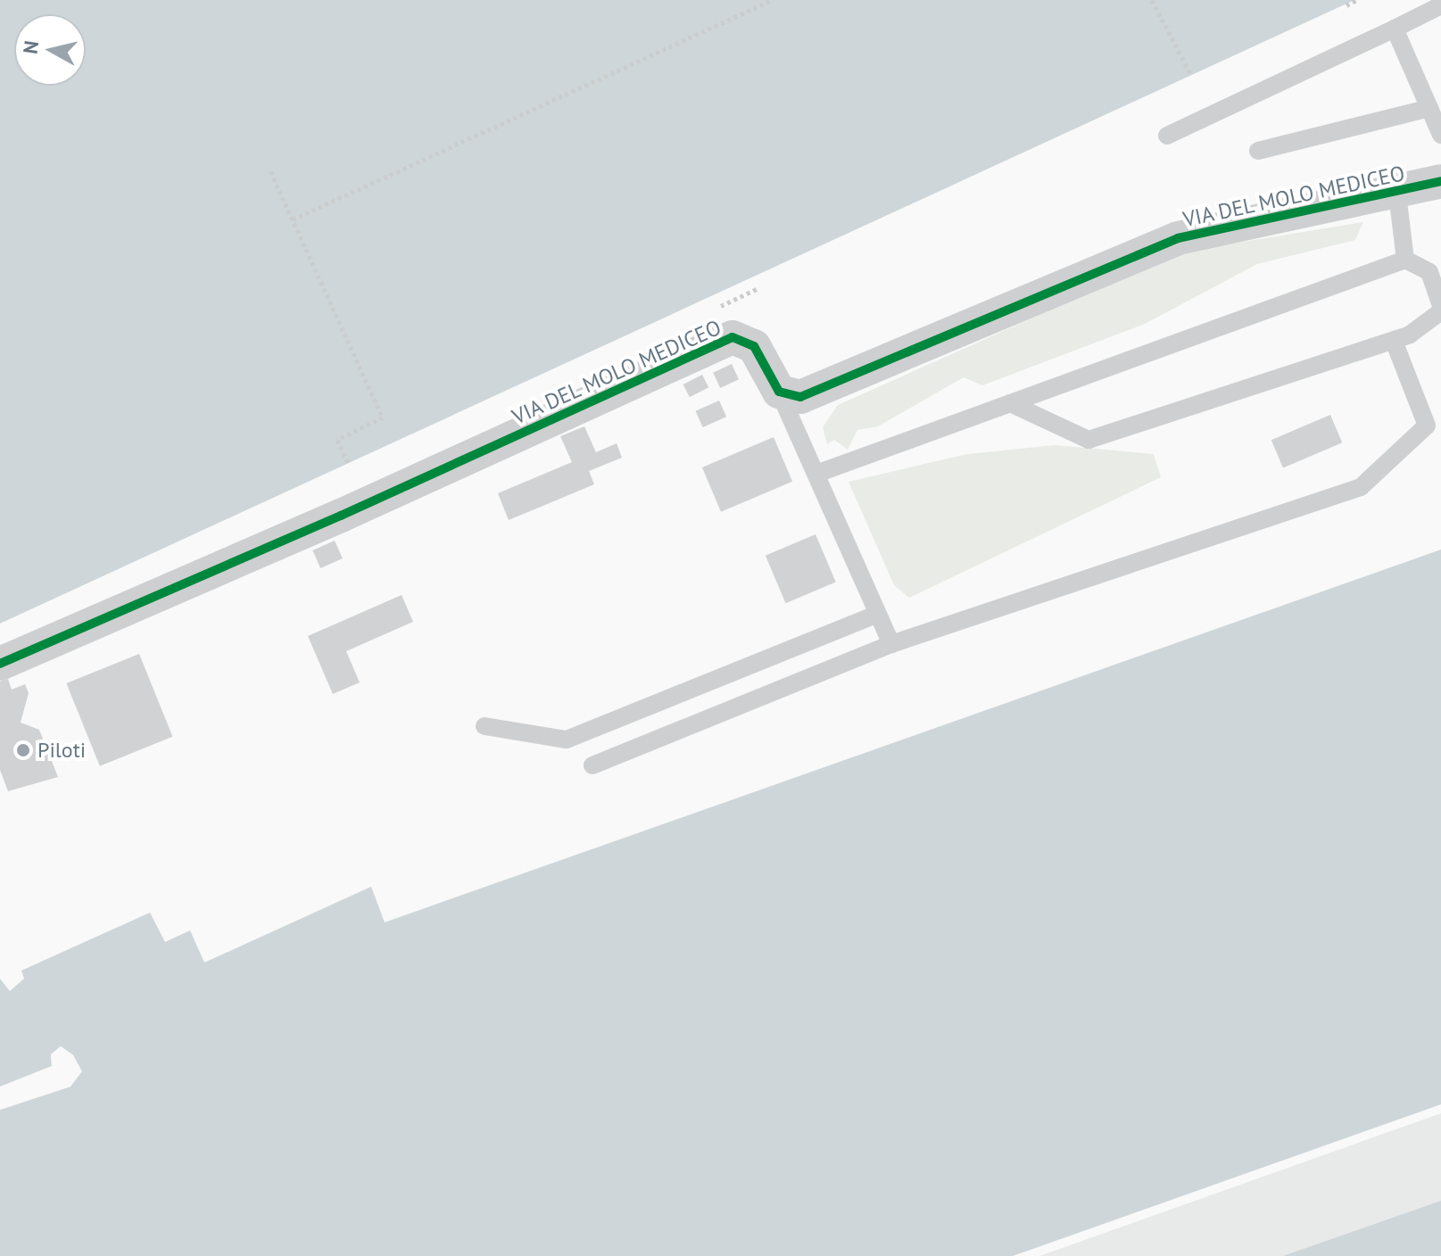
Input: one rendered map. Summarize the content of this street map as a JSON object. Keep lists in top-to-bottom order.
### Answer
{
  "streets": {
    "street": ["VIA DEL MOLO MEDICEO"]
  },
  "places": ["Piloti"],
  "north": "left"
}
